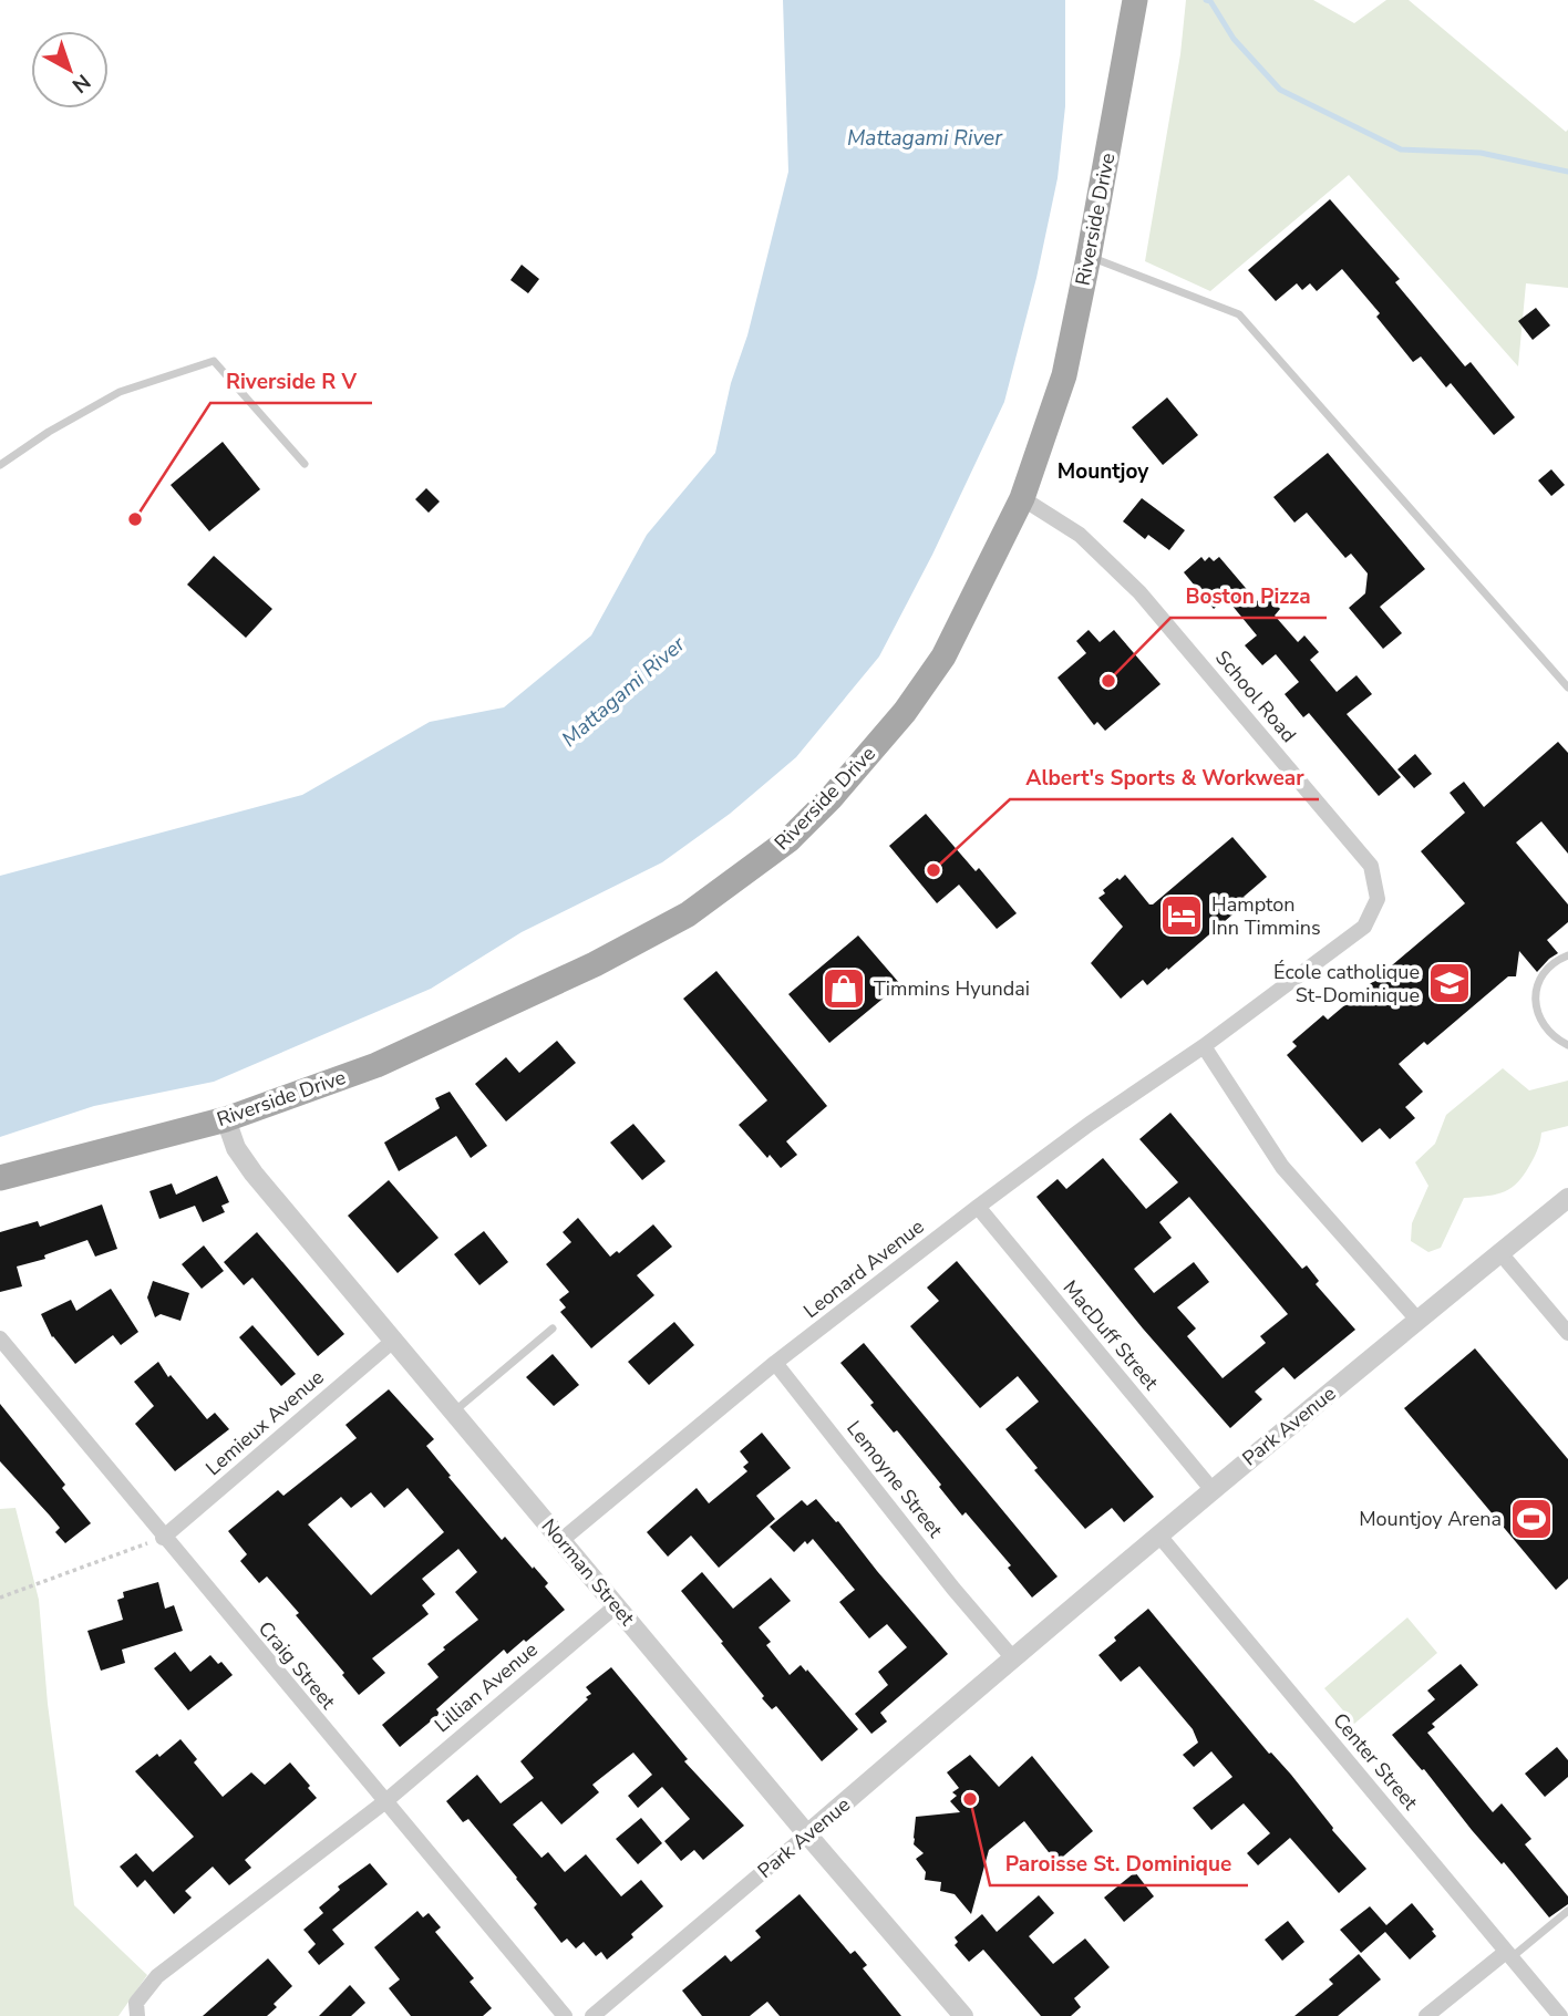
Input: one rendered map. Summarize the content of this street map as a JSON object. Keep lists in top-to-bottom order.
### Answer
{
  "streets": {
    "main road": ["Riverside Drive"],
    "street": [
      "School Road",
      "Leonard Avenue",
      "MacDuff Street",
      "Lemieux Avenue",
      "Park Avenue",
      "Lemoyne Street",
      "Norman Street",
      "Craig Street",
      "Lillian Avenue",
      "Center Street"
    ]
  },
  "crossings": [
    ["Riverside Drive", "School Road"],
    ["Riverside Drive", "Norman Street"],
    ["School Road", "Leonard Avenue"],
    ["Leonard Avenue", "MacDuff Street"],
    ["Leonard Avenue", "Lemoyne Street"],
    ["Leonard Avenue", "Norman Street"],
    ["MacDuff Street", "Park Avenue"],
    ["Lemieux Avenue", "Norman Street"],
    ["Lemieux Avenue", "Craig Street"],
    ["Park Avenue", "Lemoyne Street"],
    ["Park Avenue", "Norman Street"],
    ["Park Avenue", "Center Street"],
    ["Norman Street", "Lillian Avenue"],
    ["Craig Street", "Lillian Avenue"]
  ],
  "districts": ["Mountjoy"],
  "water": ["Mattagami River"],
  "places": {
    "other": [
      "Riverside R V",
      "Boston Pizza",
      "Albert's Sports & Workwear",
      "Paroisse St. Dominique"
    ],
    "hotel": ["Hampton Inn Timmins"],
    "school or university": ["École catholique St-Dominique"],
    "shop": ["Timmins Hyundai"],
    "sports": ["Mountjoy Arena"]
  },
  "north": "bottom right"
}
